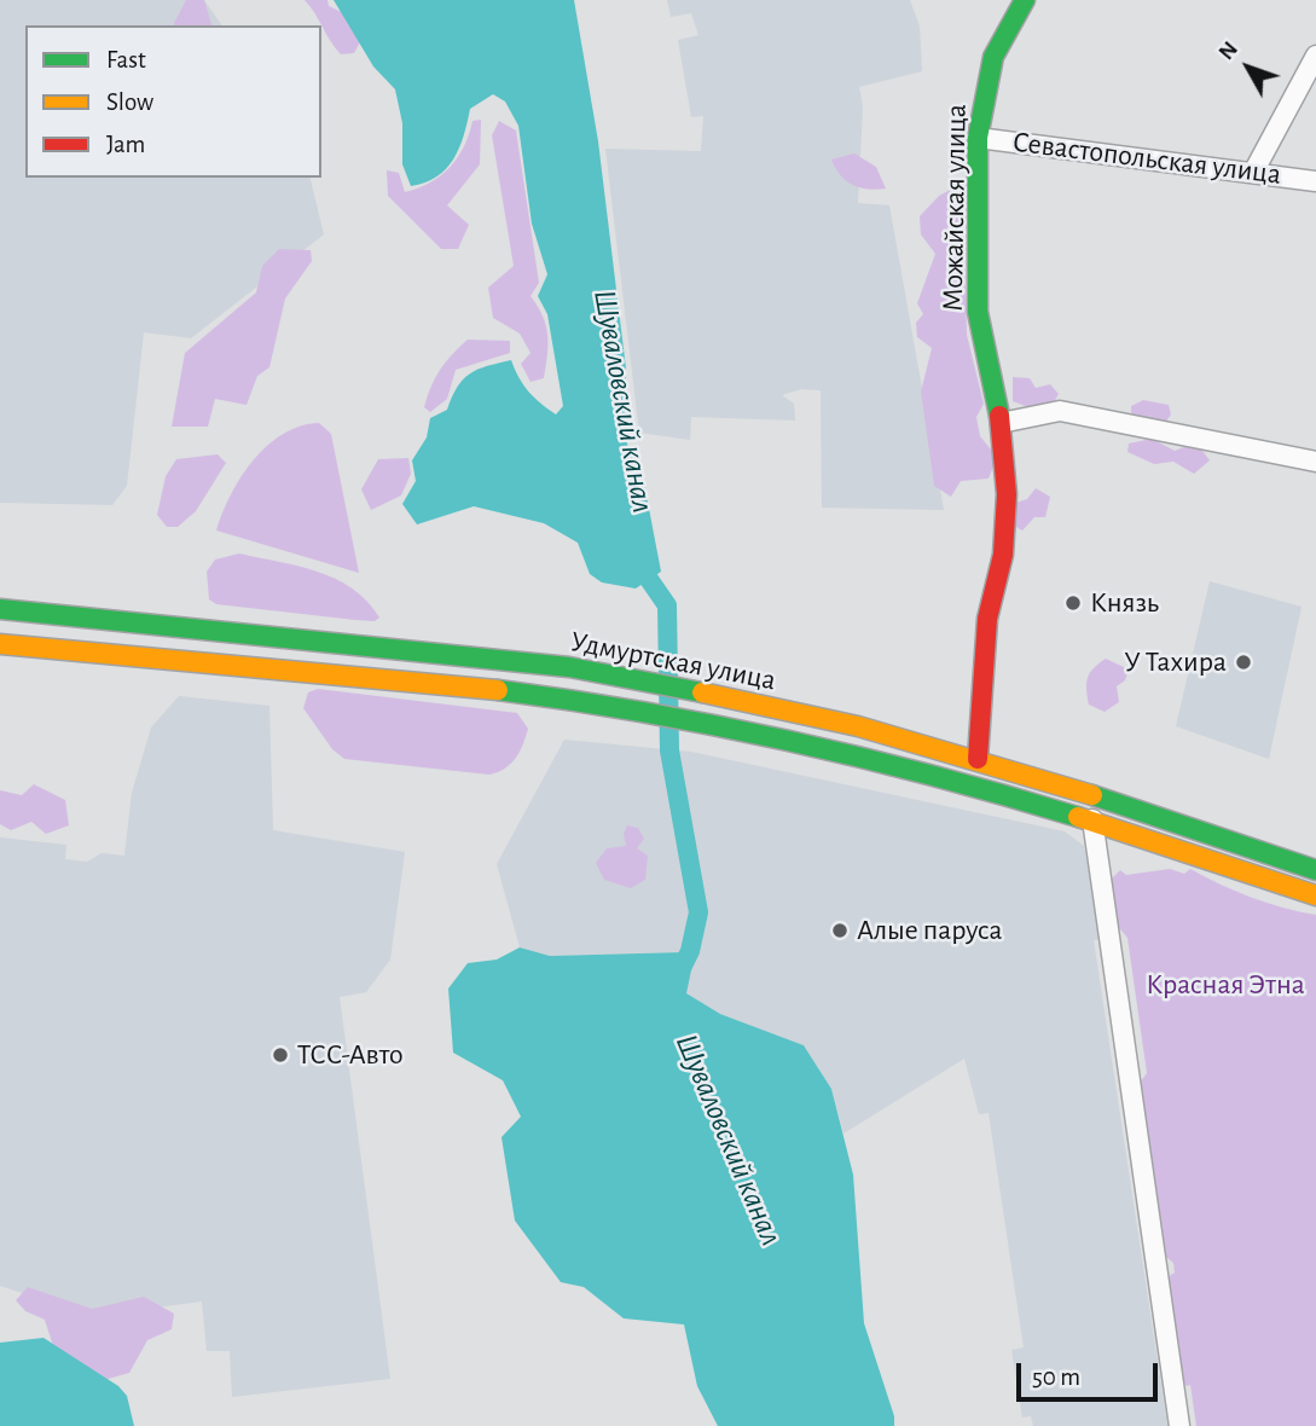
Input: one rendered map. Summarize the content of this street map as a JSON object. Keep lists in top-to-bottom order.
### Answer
{
  "streets": {
    "main road": ["Можайская улица", "Удмуртская улица"],
    "street": ["Севастопольская улица"]
  },
  "crossings": [
    ["Севастопольская улица", "Можайская улица"],
    ["Можайская улица", "Удмуртская улица"]
  ],
  "water": ["Шуваловский канал"],
  "parks": ["Красная Этна"],
  "places": [
    "Князь",
    "У Тахира",
    "Алые паруса",
    "ТСС-Авто"
  ],
  "legend": ["Fast", "Slow", "Jam"],
  "scale_bar": "50 m",
  "north": "top left"
}
